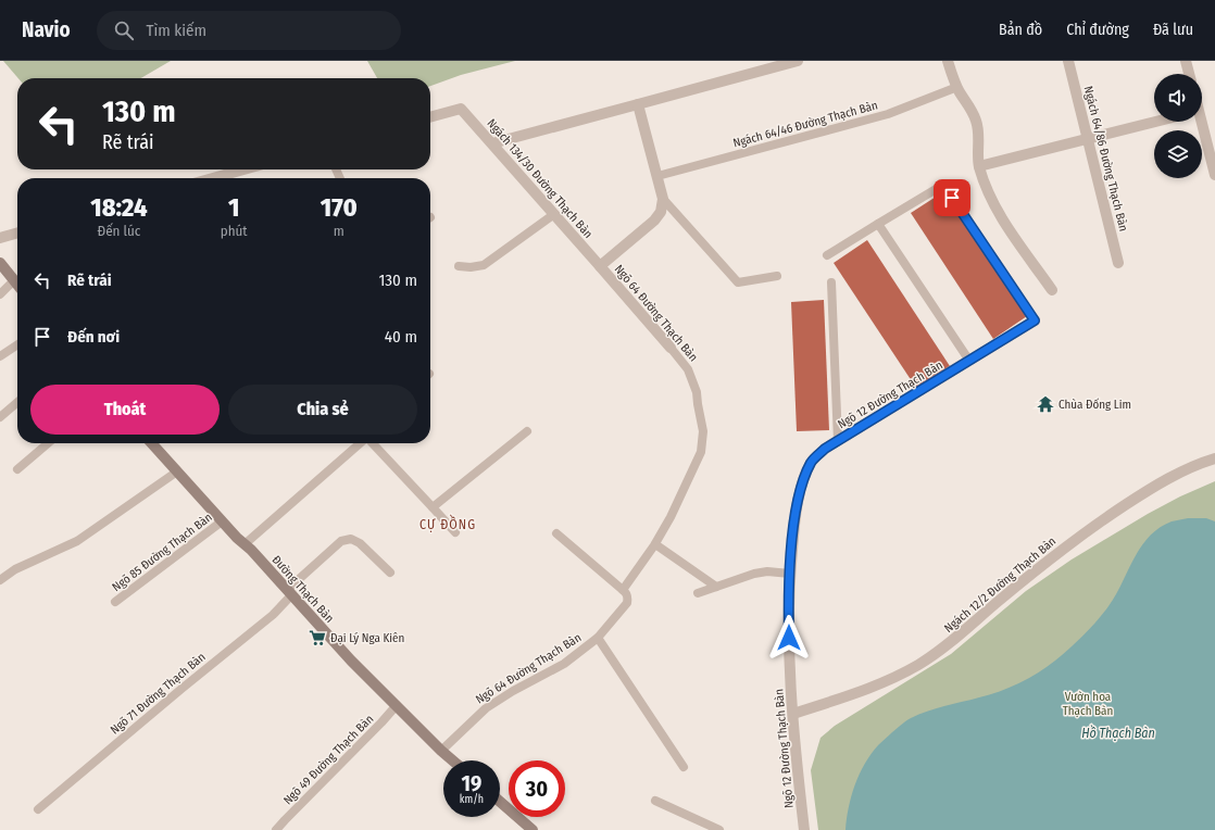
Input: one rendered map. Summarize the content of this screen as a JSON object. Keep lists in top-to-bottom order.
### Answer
{
  "streets": {
    "main road": ["Đường Thạch Bàn"],
    "street": [
      "Ngách 64/86 Đường Thạch Bàn",
      "Ngách 134/30 Đường Thạch Bàn",
      "Ngõ 64 Đường Thạch Bàn",
      "Ngõ 12 Đường Thạch Bàn",
      "Ngách 12/2 Đường Thạch Bàn"
    ],
    "lane": [
      "Ngách 64/46 Đường Thạch Bàn",
      "Ngõ 85 Đường Thạch Bàn",
      "Ngõ 71 Đường Thạch Bàn",
      "Ngõ 49 Đường Thạch Bàn"
    ]
  },
  "crossings": [
    ["Ngách 134/30 Đường Thạch Bàn", "Ngõ 64 Đường Thạch Bàn"],
    ["Ngõ 64 Đường Thạch Bàn", "Đường Thạch Bàn"],
    ["Ngõ 12 Đường Thạch Bàn", "Ngách 12/2 Đường Thạch Bàn"],
    ["Ngõ 85 Đường Thạch Bàn", "Đường Thạch Bàn"],
    ["Đường Thạch Bàn", "Ngõ 71 Đường Thạch Bàn"],
    ["Đường Thạch Bàn", "Ngõ 49 Đường Thạch Bàn"]
  ],
  "districts": ["CỰ ĐỒNG"],
  "water": ["Hồ Thạch Bàn"],
  "parks": ["Vườn hoa Thạch Bàn"],
  "places": {
    "temple": ["Chùa Đống Lim"],
    "supermarket": ["Đại Lý Nga Kiên"]
  },
  "page": {
    "header": "Navio",
    "search": "Tìm kiếm",
    "nav": ["Bản đồ", "Chỉ đường", "Đã lưu"],
    "turn": ["130 m", "Rẽ trái"],
    "eta": [
      "18:24",
      "Đến lúc",
      "1",
      "phút",
      "170",
      "m"
    ],
    "list": [
      {
        "name": "Rẽ trái",
        "value": "130 m"
      },
      {
        "name": "Đến nơi",
        "value": "40 m"
      }
    ],
    "buttons": ["Thoát", "Chia sẻ"],
    "speed": "19 km/h",
    "limit": "30"
  }
}
